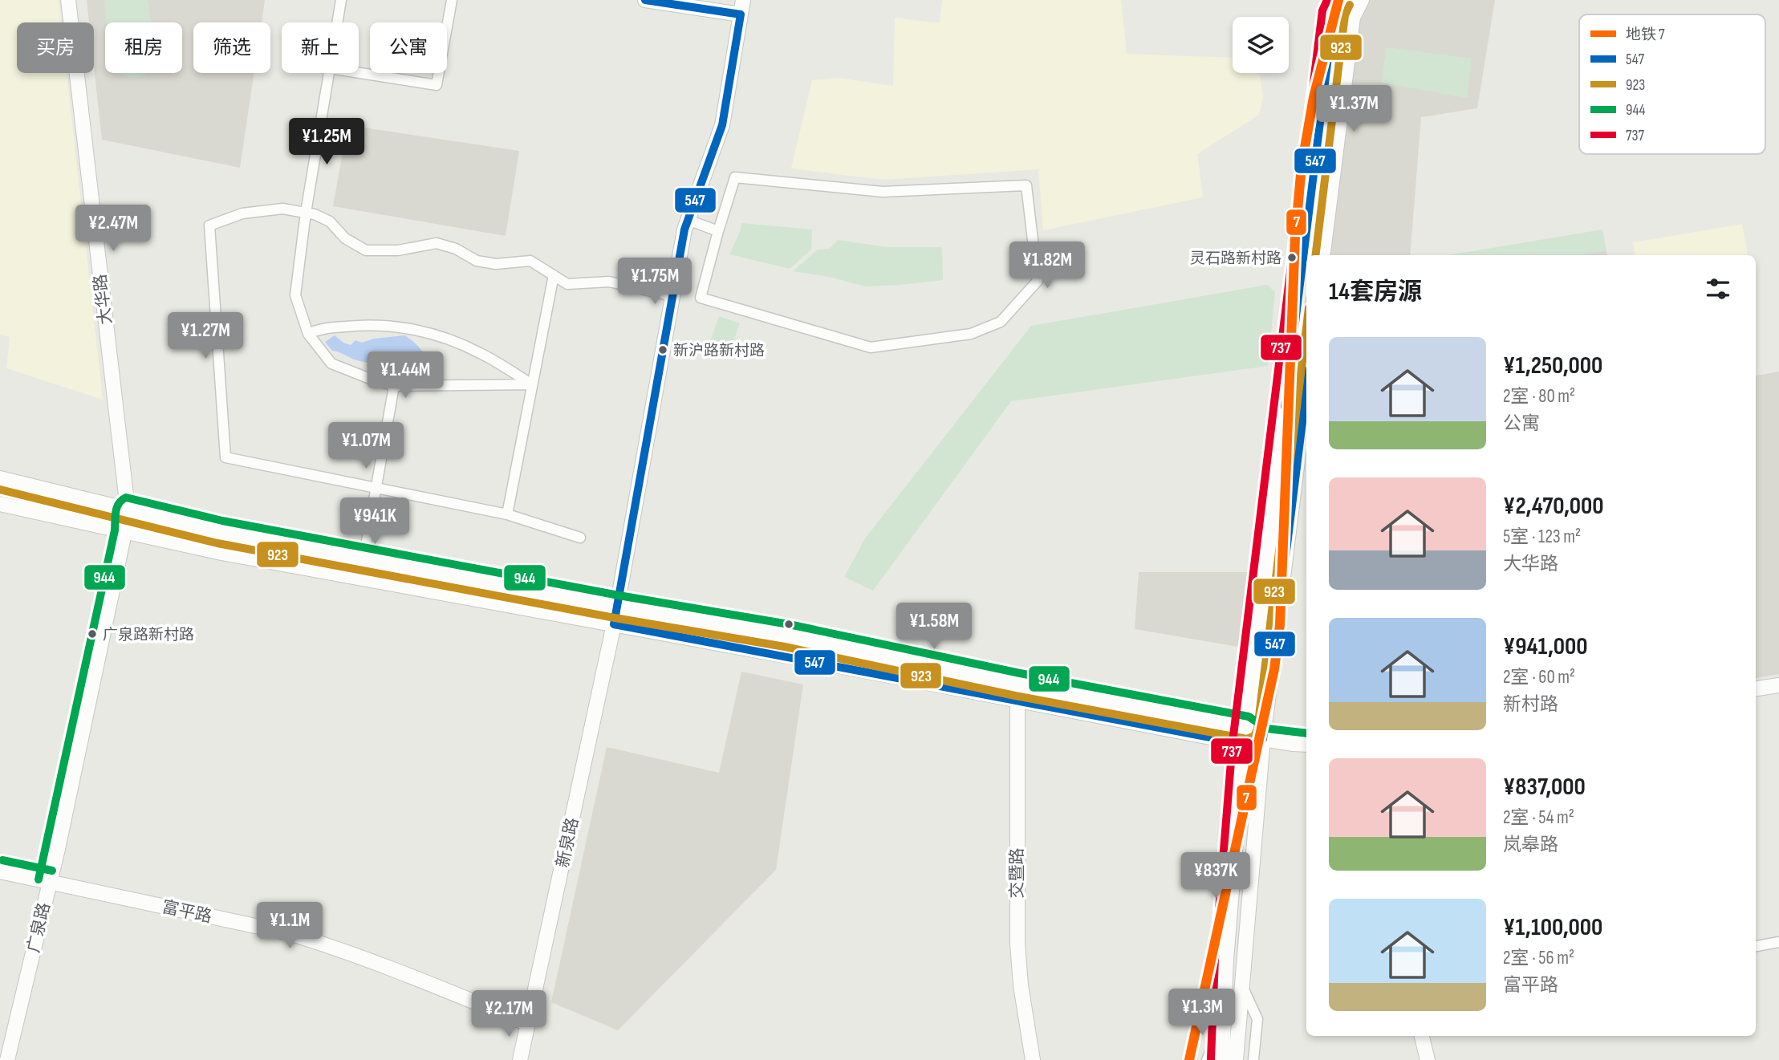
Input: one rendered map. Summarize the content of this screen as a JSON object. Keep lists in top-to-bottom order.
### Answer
{
  "streets": {
    "main road": [
      "大华路",
      "新泉路",
      "交暨路",
      "富平路",
      "广泉路"
    ]
  },
  "crossings": [
    ["大华路", "广泉路"],
    ["新泉路", "富平路"],
    ["富平路", "广泉路"]
  ],
  "places": ["灵石路新村路", "新沪路新村路", "广泉路新村路"],
  "lines": [
    "metro line 7",
    "transit line 547",
    "transit line 737",
    "transit line 923",
    "transit line 944"
  ],
  "legend": [
    "地铁 7",
    "547",
    "923",
    "944",
    "737"
  ],
  "page": {
    "chip": [
      "买房",
      "租房",
      "筛选",
      "新上",
      "公寓"
    ],
    "price": [
      "¥1.37M",
      "¥1.25M",
      "¥2.47M",
      "¥1.82M",
      "¥1.75M",
      "¥1.27M",
      "¥1.44M",
      "¥1.07M",
      "¥941K",
      "¥1.58M",
      "¥837K",
      "¥1.1M",
      "¥1.3M",
      "¥2.17M"
    ],
    "heading": "14套房源",
    "list": [
      {
        "name": "¥1,250,000",
        "note": "2室 · 80 m² · 公寓"
      },
      {
        "name": "¥2,470,000",
        "note": "5室 · 123 m² · 大华路"
      },
      {
        "name": "¥941,000",
        "note": "2室 · 60 m² · 新村路"
      },
      {
        "name": "¥837,000",
        "note": "2室 · 54 m² · 岚皋路"
      },
      {
        "name": "¥1,100,000",
        "note": "2室 · 56 m² · 富平路"
      }
    ]
  }
}
